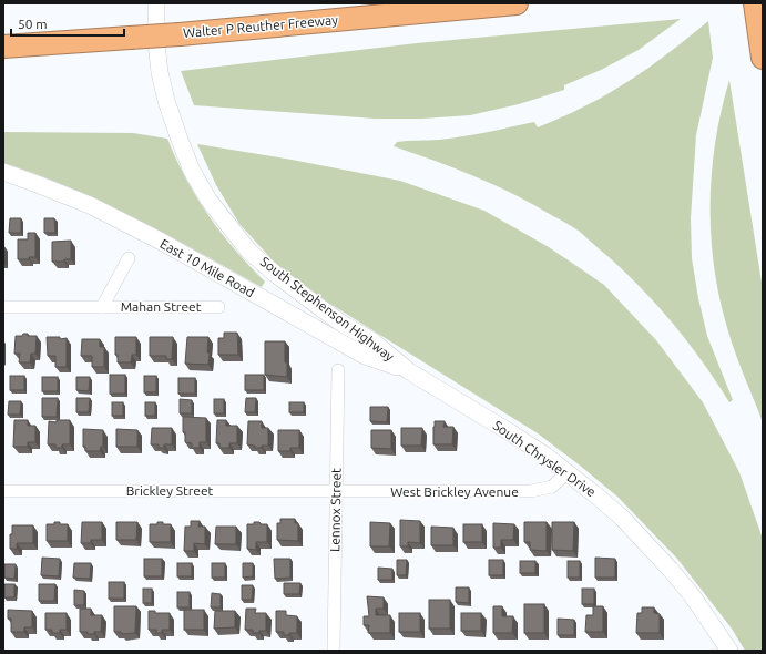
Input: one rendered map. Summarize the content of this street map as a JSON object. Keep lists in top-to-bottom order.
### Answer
{
  "streets": {
    "highway": ["Walter P Reuther Freeway"],
    "main road": ["East 10 Mile Road", "South Stephenson Highway", "South Chrysler Drive"],
    "street": [
      "Mahan Street",
      "Brickley Street",
      "West Brickley Avenue",
      "Lennox Street"
    ]
  },
  "crossings": [
    ["East 10 Mile Road", "South Stephenson Highway"],
    ["East 10 Mile Road", "South Chrysler Drive"],
    ["South Stephenson Highway", "South Chrysler Drive"],
    ["South Chrysler Drive", "West Brickley Avenue"],
    ["Brickley Street", "West Brickley Avenue"],
    ["Brickley Street", "Lennox Street"],
    ["West Brickley Avenue", "Lennox Street"]
  ],
  "scale_bar": "50 m"
}
